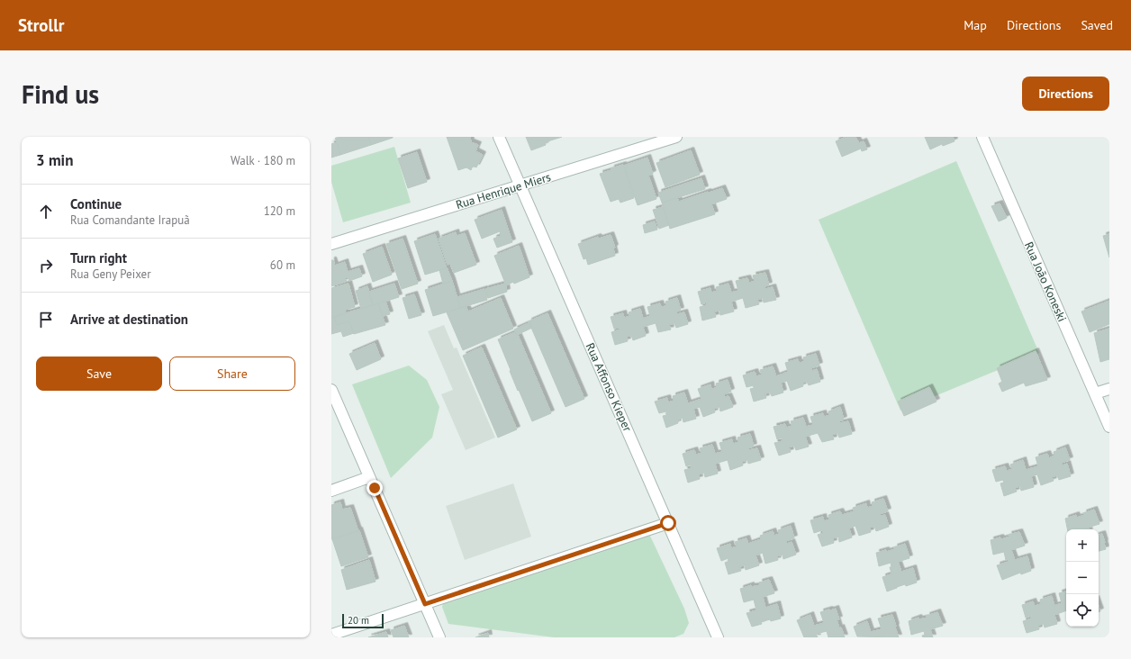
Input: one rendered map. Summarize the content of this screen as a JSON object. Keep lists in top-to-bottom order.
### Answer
{
  "streets": {
    "street": ["Rua Henrique Miers", "Rua João Koneski", "Rua Affonso Kieper"]
  },
  "crossings": [
    ["Rua Henrique Miers", "Rua Affonso Kieper"]
  ],
  "scale_bar": "20 m",
  "page": {
    "header": "Strollr",
    "nav": ["Map", "Directions", "Saved"],
    "buttons": [
      "Directions",
      ["Save", "Share"]
    ],
    "title": "Find us",
    "heading": ["3 min", "Walk · 180 m"],
    "list": [
      ["Continue", "Rua Comandante Irapuã", "120 m"],
      ["Turn right", "Rua Geny Peixer", "60 m"],
      "Arrive at destination"
    ],
    "map_buttons": ["+", "−"],
    "scale": "20 m"
  }
}
